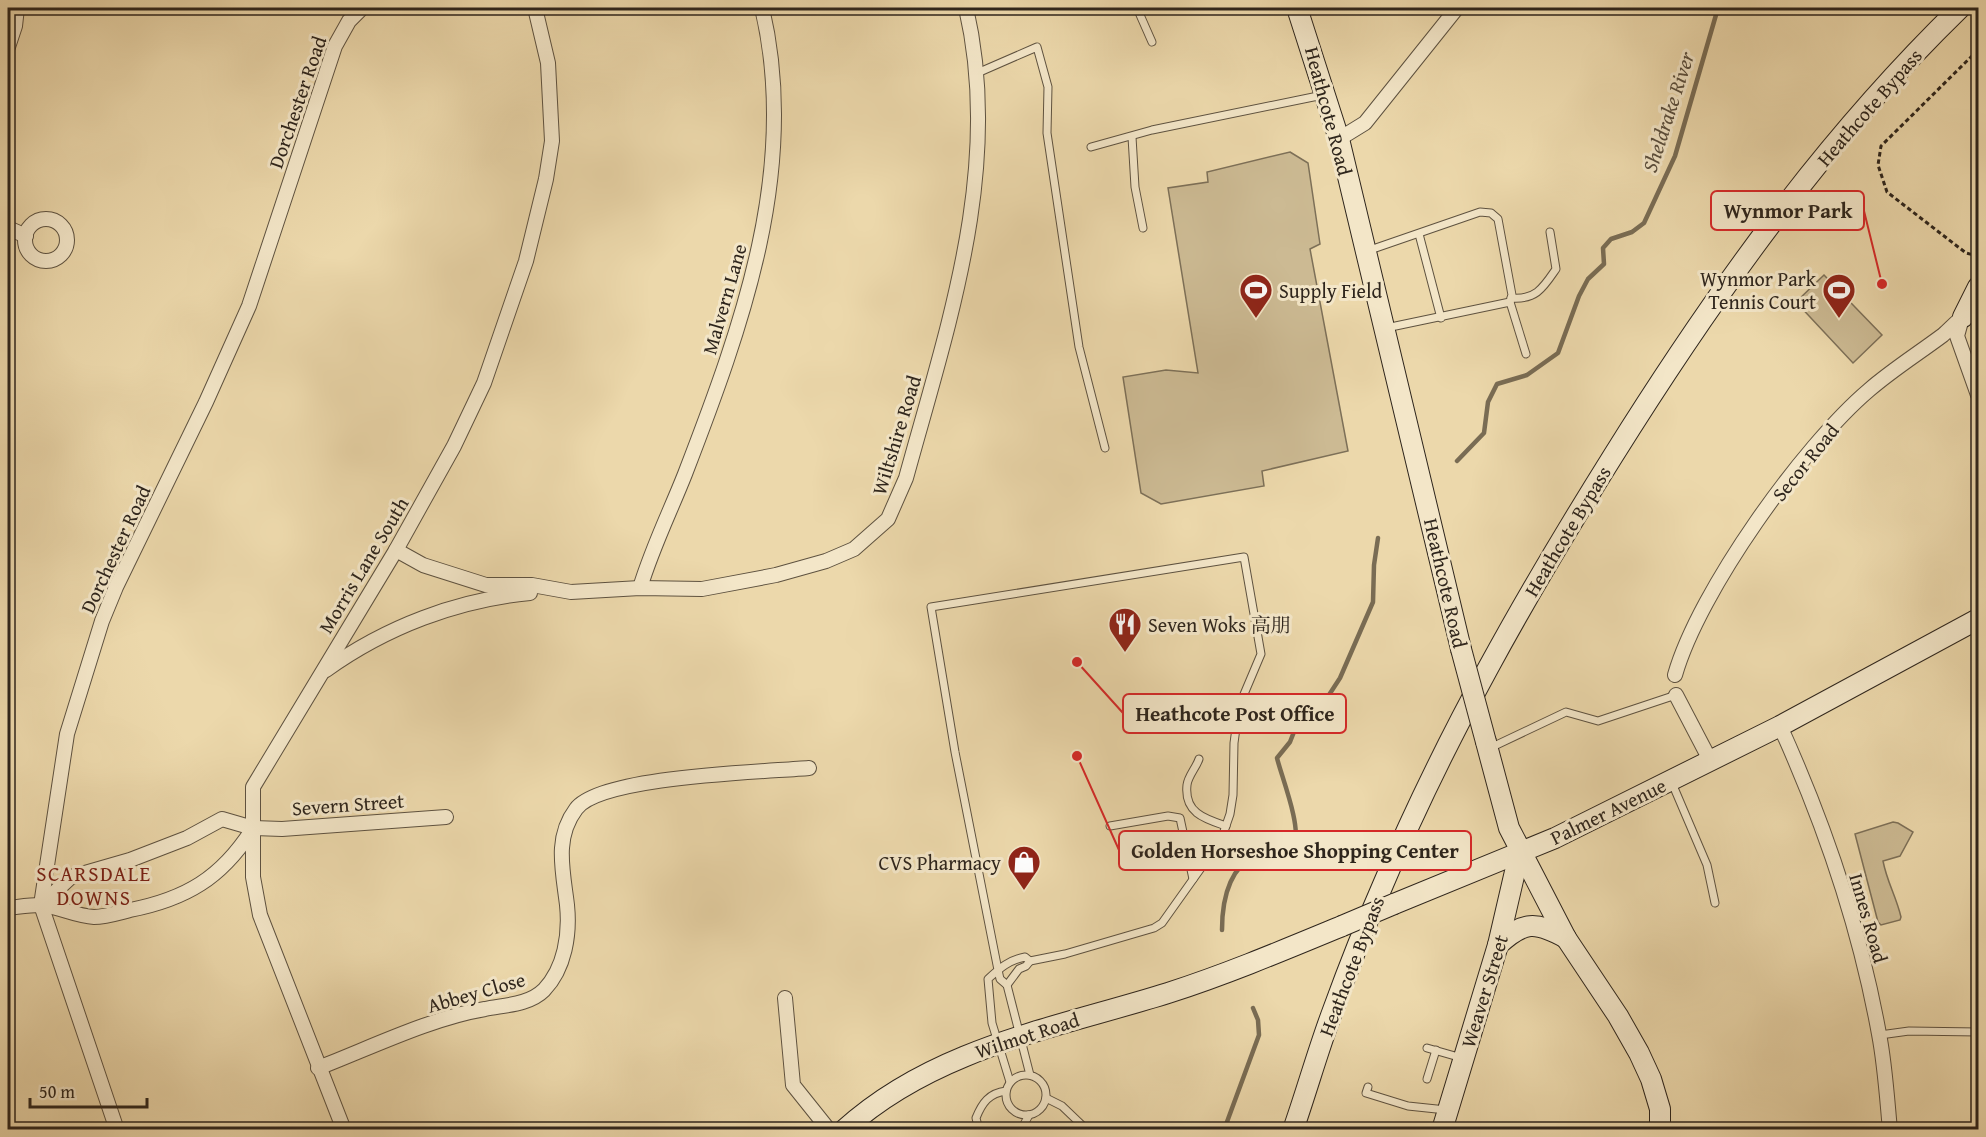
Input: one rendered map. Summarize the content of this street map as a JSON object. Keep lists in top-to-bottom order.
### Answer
{
  "streets": {
    "main road": [
      "Heathcote Bypass",
      "Heathcote Road",
      "Secor Road",
      "Palmer Avenue",
      "Weaver Street",
      "Wilmot Road"
    ],
    "street": [
      "Dorchester Road",
      "Malvern Lane",
      "Wiltshire Road",
      "Morris Lane South",
      "Severn Street",
      "Innes Road",
      "Abbey Close"
    ]
  },
  "crossings": [
    ["Dorchester Road", "Severn Street"],
    ["Heathcote Road", "Palmer Avenue"],
    ["Heathcote Road", "Weaver Street"],
    ["Malvern Lane", "Wiltshire Road"],
    ["Wiltshire Road", "Morris Lane South"],
    ["Morris Lane South", "Severn Street"],
    ["Morris Lane South", "Abbey Close"],
    ["Palmer Avenue", "Innes Road"],
    ["Palmer Avenue", "Weaver Street"],
    ["Palmer Avenue", "Wilmot Road"]
  ],
  "districts": ["SCARSDALE DOWNS"],
  "water": ["Sheldrake River"],
  "places": {
    "other": ["Wynmor Park", "Heathcote Post Office", "Golden Horseshoe Shopping Center"],
    "sports": ["Supply Field", "Wynmor Park Tennis Court"],
    "restaurant": ["Seven Woks 高朋"],
    "shop": ["CVS Pharmacy"]
  },
  "scale_bar": "50 m"
}
